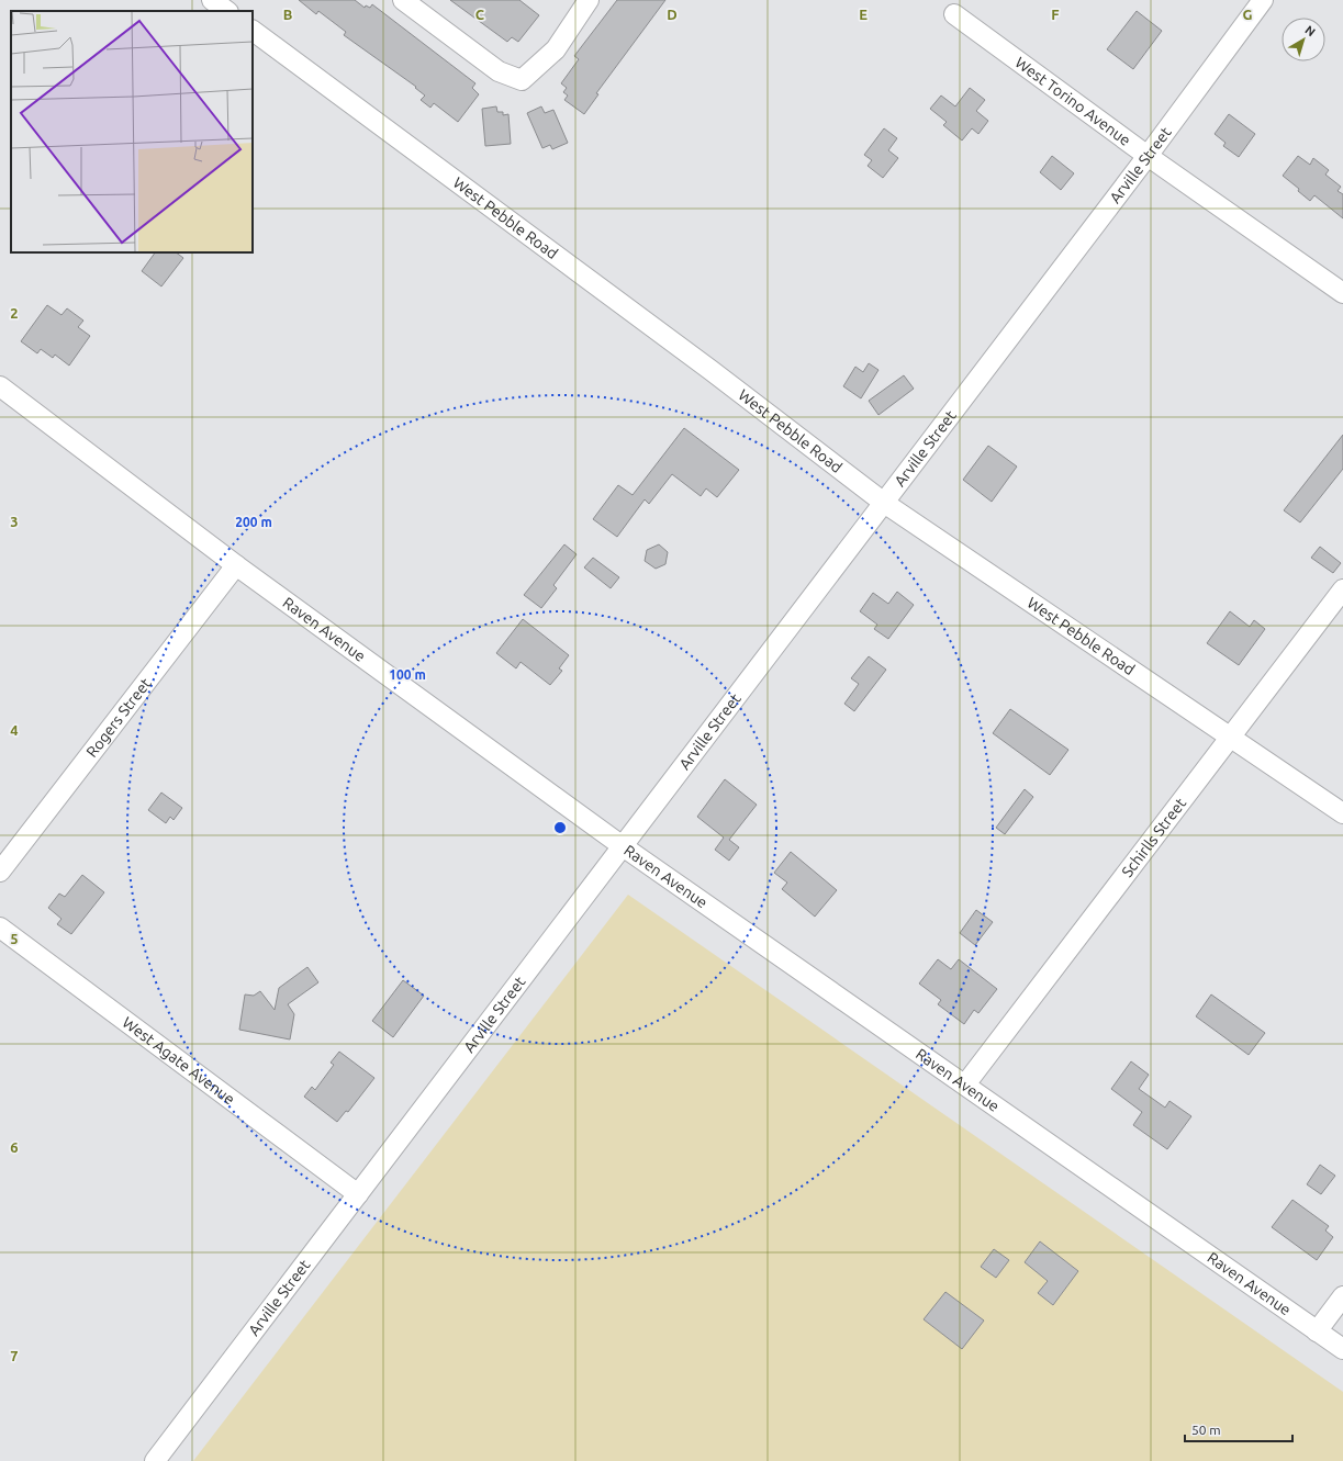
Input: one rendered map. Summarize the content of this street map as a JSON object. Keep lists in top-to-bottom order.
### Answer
{
  "streets": {
    "street": [
      "West Torino Avenue",
      "Arville Street",
      "West Pebble Road",
      "Raven Avenue",
      "Rogers Street",
      "Schirlls Street",
      "West Agate Avenue"
    ]
  },
  "crossings": [
    ["West Torino Avenue", "Arville Street"],
    ["Arville Street", "West Pebble Road"],
    ["Arville Street", "Raven Avenue"],
    ["Arville Street", "West Agate Avenue"],
    ["West Pebble Road", "Schirlls Street"],
    ["Raven Avenue", "Rogers Street"],
    ["Raven Avenue", "Schirlls Street"]
  ],
  "scale_bar": "50 m",
  "north": "top right",
  "grid": {
    "columns": [
      "B",
      "C",
      "D",
      "E",
      "F",
      "G"
    ],
    "rows": [
      "2",
      "3",
      "4",
      "5",
      "6",
      "7"
    ]
  },
  "rings": ["200 m", "100 m"]
}
